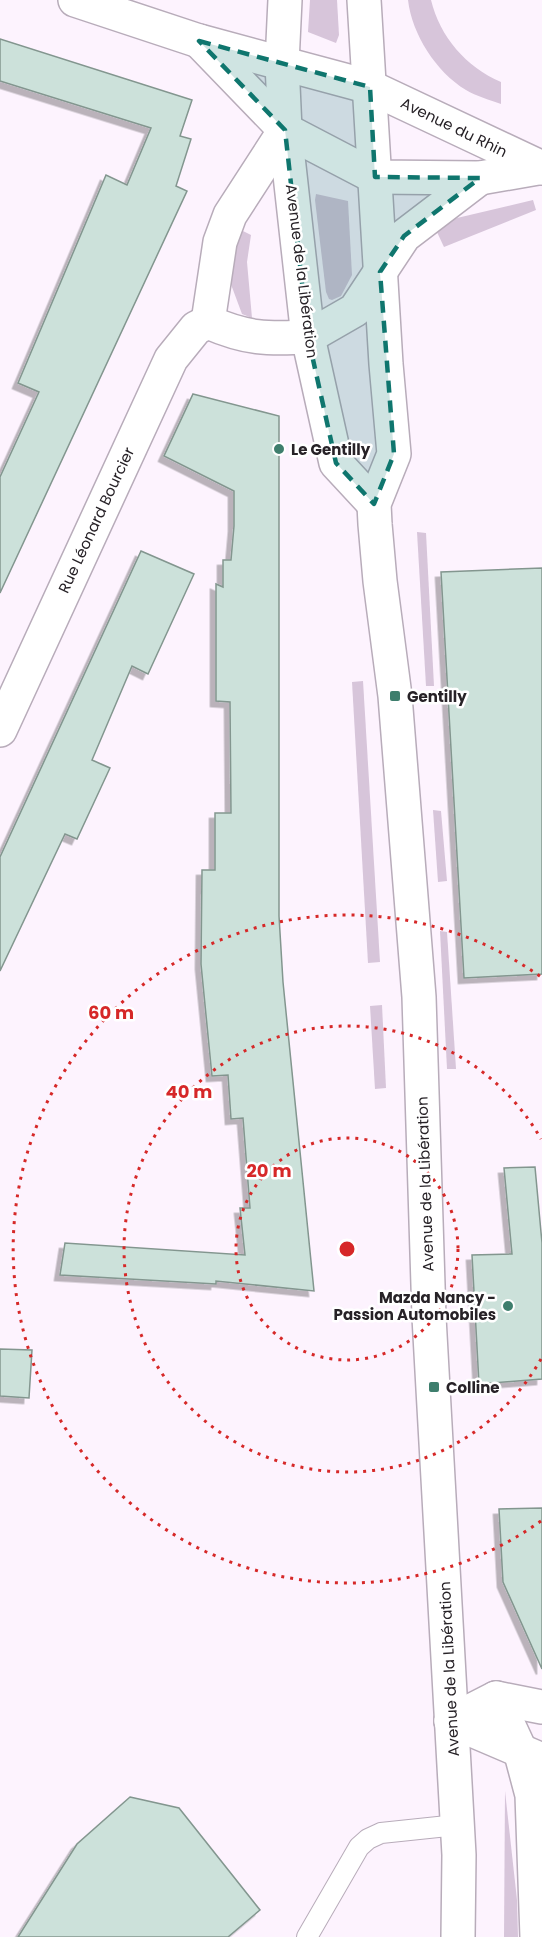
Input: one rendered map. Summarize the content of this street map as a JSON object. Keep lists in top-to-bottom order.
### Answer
{
  "streets": {
    "main road": ["Avenue du Rhin", "Avenue de la Libération", "Rue Léonard Bourcier"]
  },
  "crossings": [
    ["Avenue du Rhin", "Avenue de la Libération"]
  ],
  "places": {
    "other": ["Le Gentilly", "Mazda Nancy - Passion Automobiles"],
    "transit": ["Gentilly", "Colline"]
  },
  "rings": ["60 m", "40 m", "20 m"]
}
